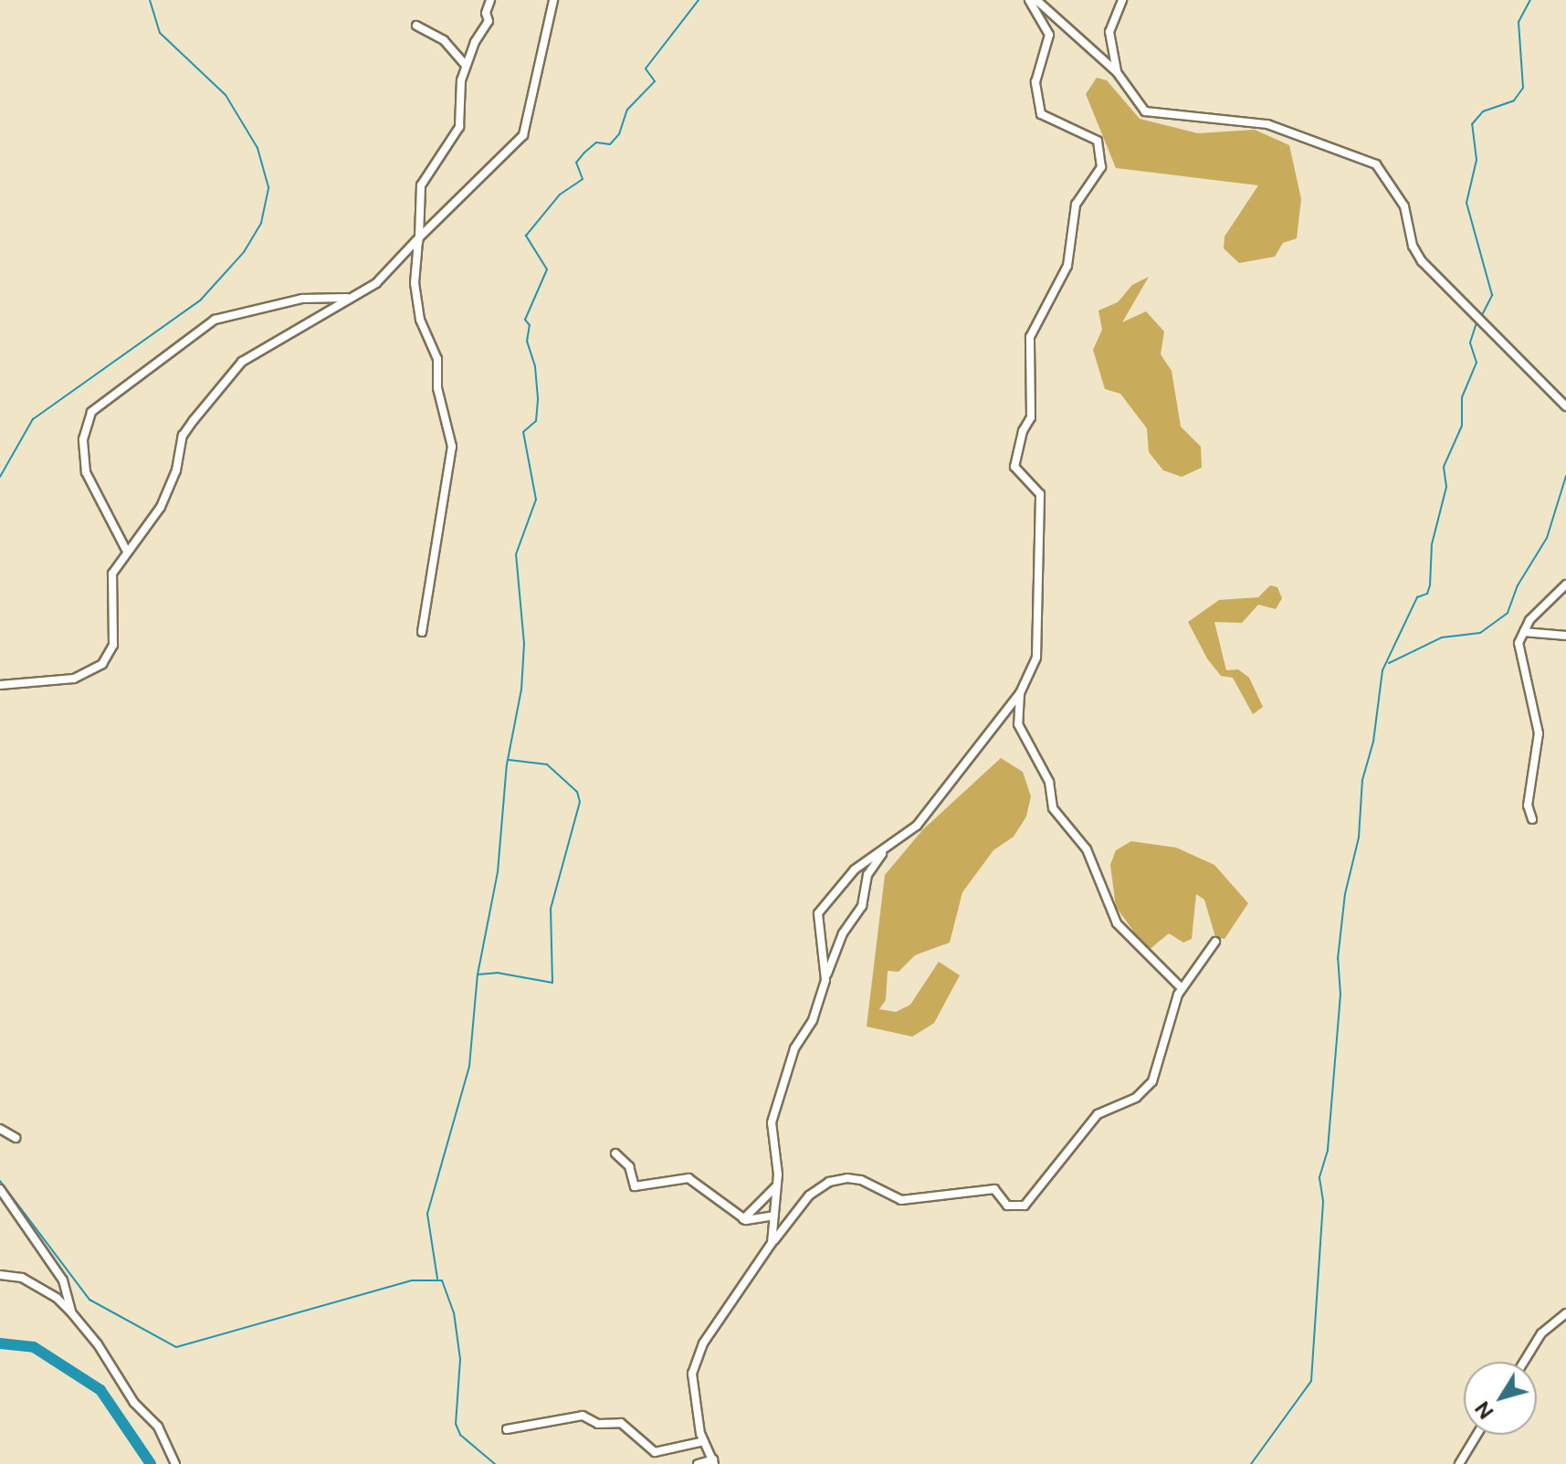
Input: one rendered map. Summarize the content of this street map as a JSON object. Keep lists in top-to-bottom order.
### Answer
{
  "north": "bottom left"
}
